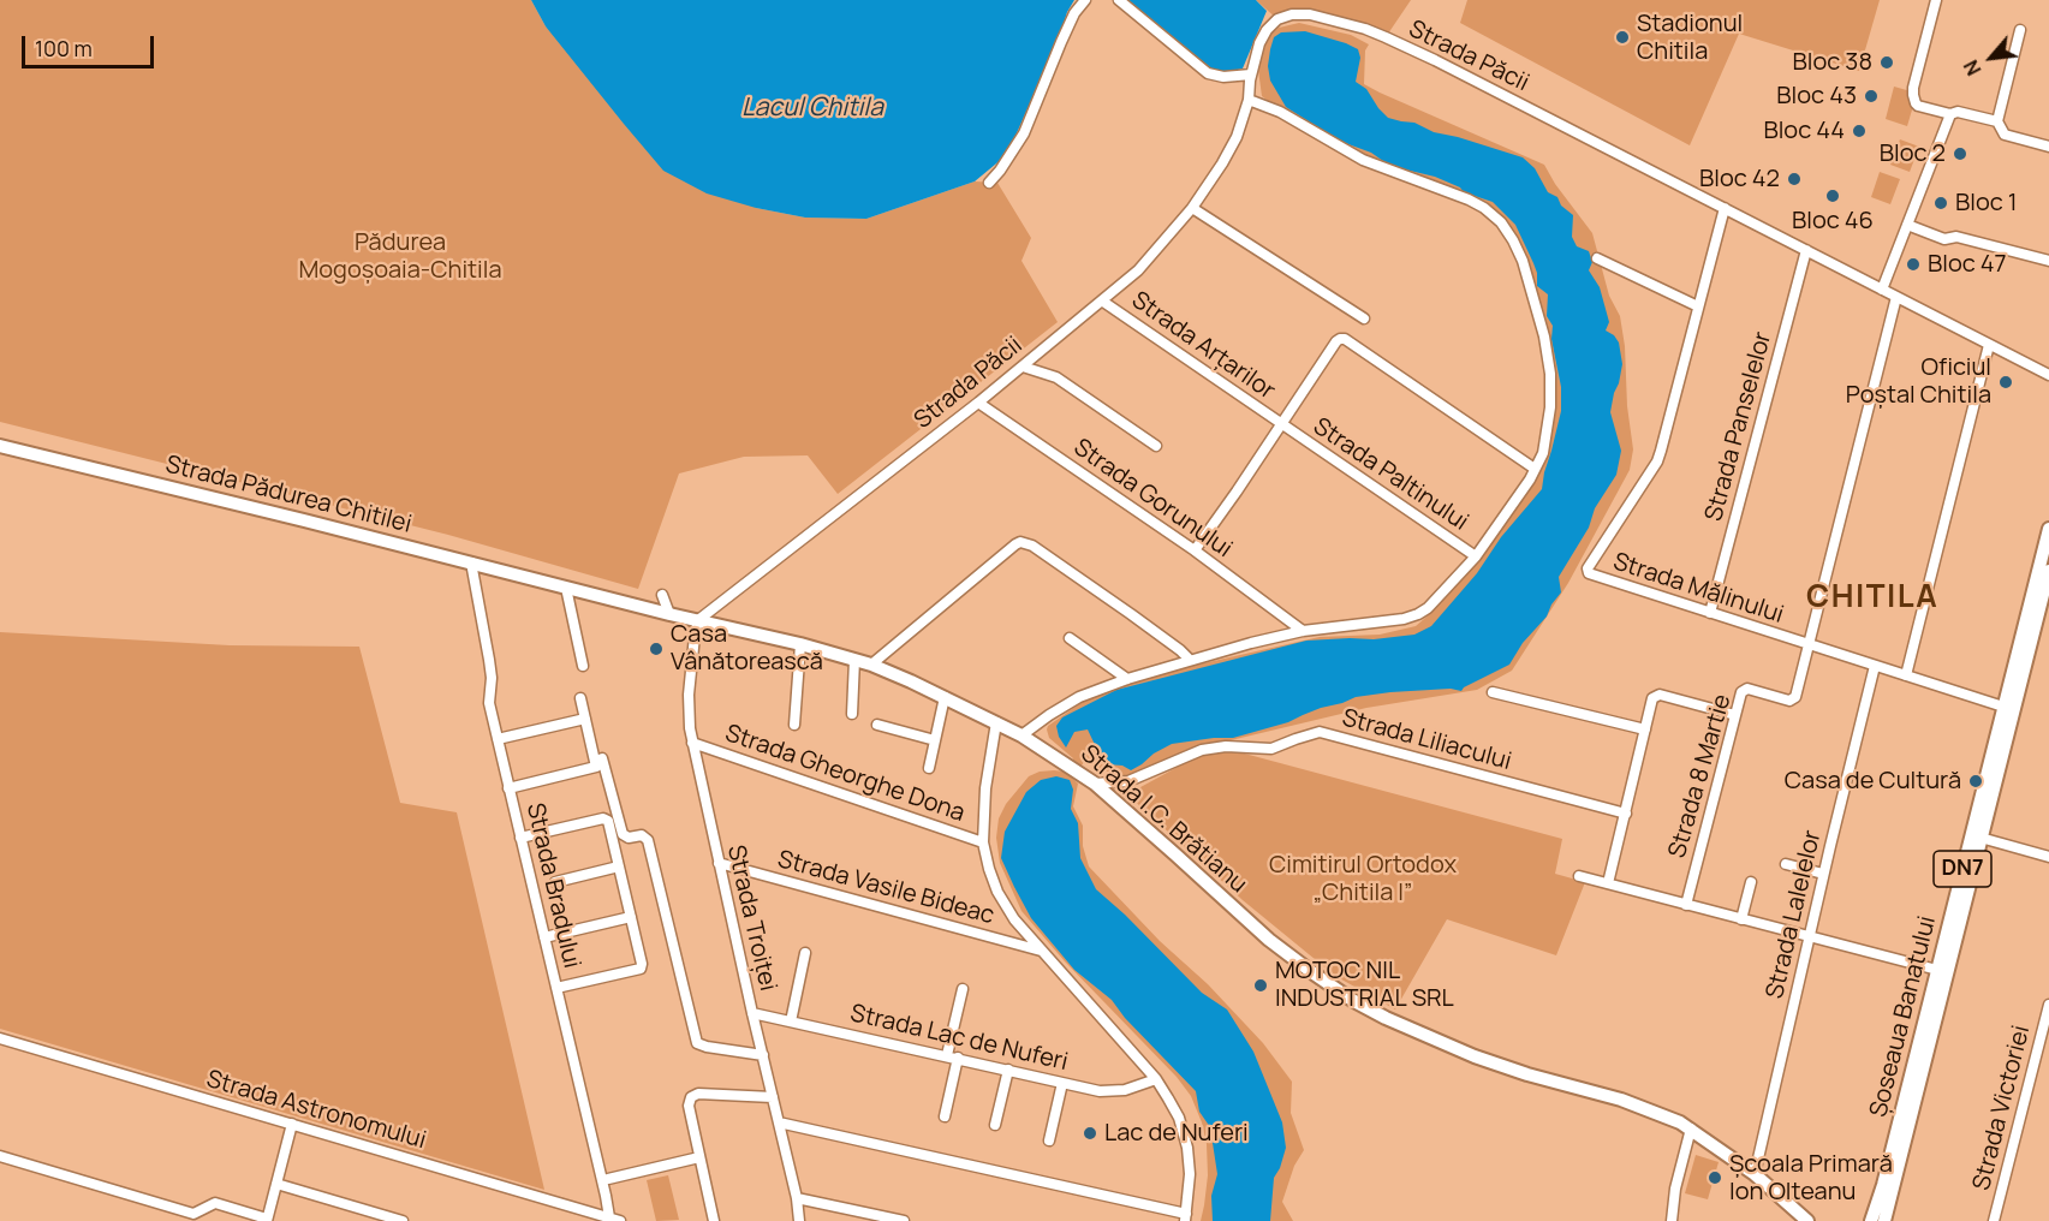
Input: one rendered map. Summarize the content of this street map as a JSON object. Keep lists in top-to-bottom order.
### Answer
{
  "streets": {
    "main road": [
      "Strada Pădurea Chitilei",
      "Strada I.C. Brătianu",
      "DN7",
      "Șoseaua Banatului"
    ],
    "street": [
      "Strada Păcii",
      "Strada Arțarilor",
      "Strada Panselelor",
      "Strada Paltinului",
      "Strada Gorunului",
      "Strada Mălinului",
      "Strada Liliacului",
      "Strada Gheorghe Dona",
      "Strada 8 Martie",
      "Strada Bradului",
      "Strada Vasile Bideac",
      "Strada Lalelelor",
      "Strada Troiței",
      "Strada Lac de Nuferi",
      "Strada Victoriei",
      "Strada Astronomului"
    ]
  },
  "crossings": [
    ["Strada Păcii", "Strada Arțarilor"],
    ["Strada Păcii", "Strada Panselelor"],
    ["Strada Păcii", "Strada Gorunului"],
    ["Strada Păcii", "Strada 8 Martie"],
    ["Strada Păcii", "Strada I.C. Brătianu"],
    ["Strada Păcii", "Strada Troiței"],
    ["Strada Arțarilor", "Strada Paltinului"],
    ["Strada Panselelor", "Strada Mălinului"],
    ["Strada Pădurea Chitilei", "Strada I.C. Brătianu"],
    ["Strada Pădurea Chitilei", "Strada Bradului"],
    ["Strada Mălinului", "Strada 8 Martie"],
    ["Strada Mălinului", "Strada Lalelelor"],
    ["Strada Mălinului", "Șoseaua Banatului"],
    ["Strada Liliacului", "Strada I.C. Brătianu"],
    ["Strada Gheorghe Dona", "Strada Troiței"],
    ["Strada I.C. Brătianu", "Strada Lalelelor"],
    ["Strada I.C. Brătianu", "Strada Troiței"],
    ["Strada Bradului", "Strada Astronomului"],
    ["Strada Vasile Bideac", "Strada Troiței"],
    ["Strada Troiței", "Strada Lac de Nuferi"]
  ],
  "districts": ["CHITILA"],
  "water": ["Lacul Chitila"],
  "parks": ["Pădurea Mogoșoaia-Chitila", "Cimitirul Ortodox „Chitila I”"],
  "places": [
    "Stadionul Chitila",
    "Bloc 38",
    "Bloc 43",
    "Bloc 44",
    "Bloc 2",
    "Bloc 42",
    "Bloc 46",
    "Bloc 1",
    "Bloc 47",
    "Oficiul Poștal Chitila",
    "Casa Vânătorească",
    "Casa de Cultură",
    "MOTOC NIL INDUSTRIAL SRL",
    "Lac de Nuferi",
    "Școala Primară Ion Olteanu"
  ],
  "scale_bar": "100 m",
  "north": "bottom left"
}
